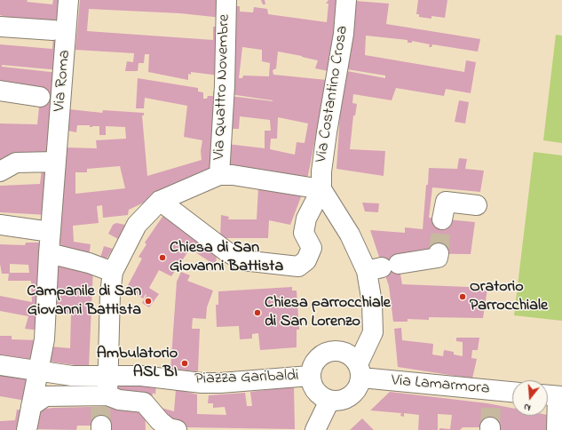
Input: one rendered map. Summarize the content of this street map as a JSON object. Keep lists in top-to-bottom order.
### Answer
{
  "streets": {
    "street": [
      "Via Roma",
      "Via Quattro Novembre",
      "Via Costantino Crosa",
      "Piazza Garibaldi",
      "Via Lamarmora"
    ]
  },
  "crossings": [
    ["Via Roma", "Piazza Garibaldi"],
    ["Piazza Garibaldi", "Via Lamarmora"]
  ],
  "places": [
    "Chiesa di San Giovanni Battista",
    "Oratorio Parrocchiale",
    "Campanile di San Giovanni Battista",
    "Chiesa parrocchiale di San Lorenzo",
    "Ambulatorio ASL BI"
  ],
  "north": "bottom"
}
